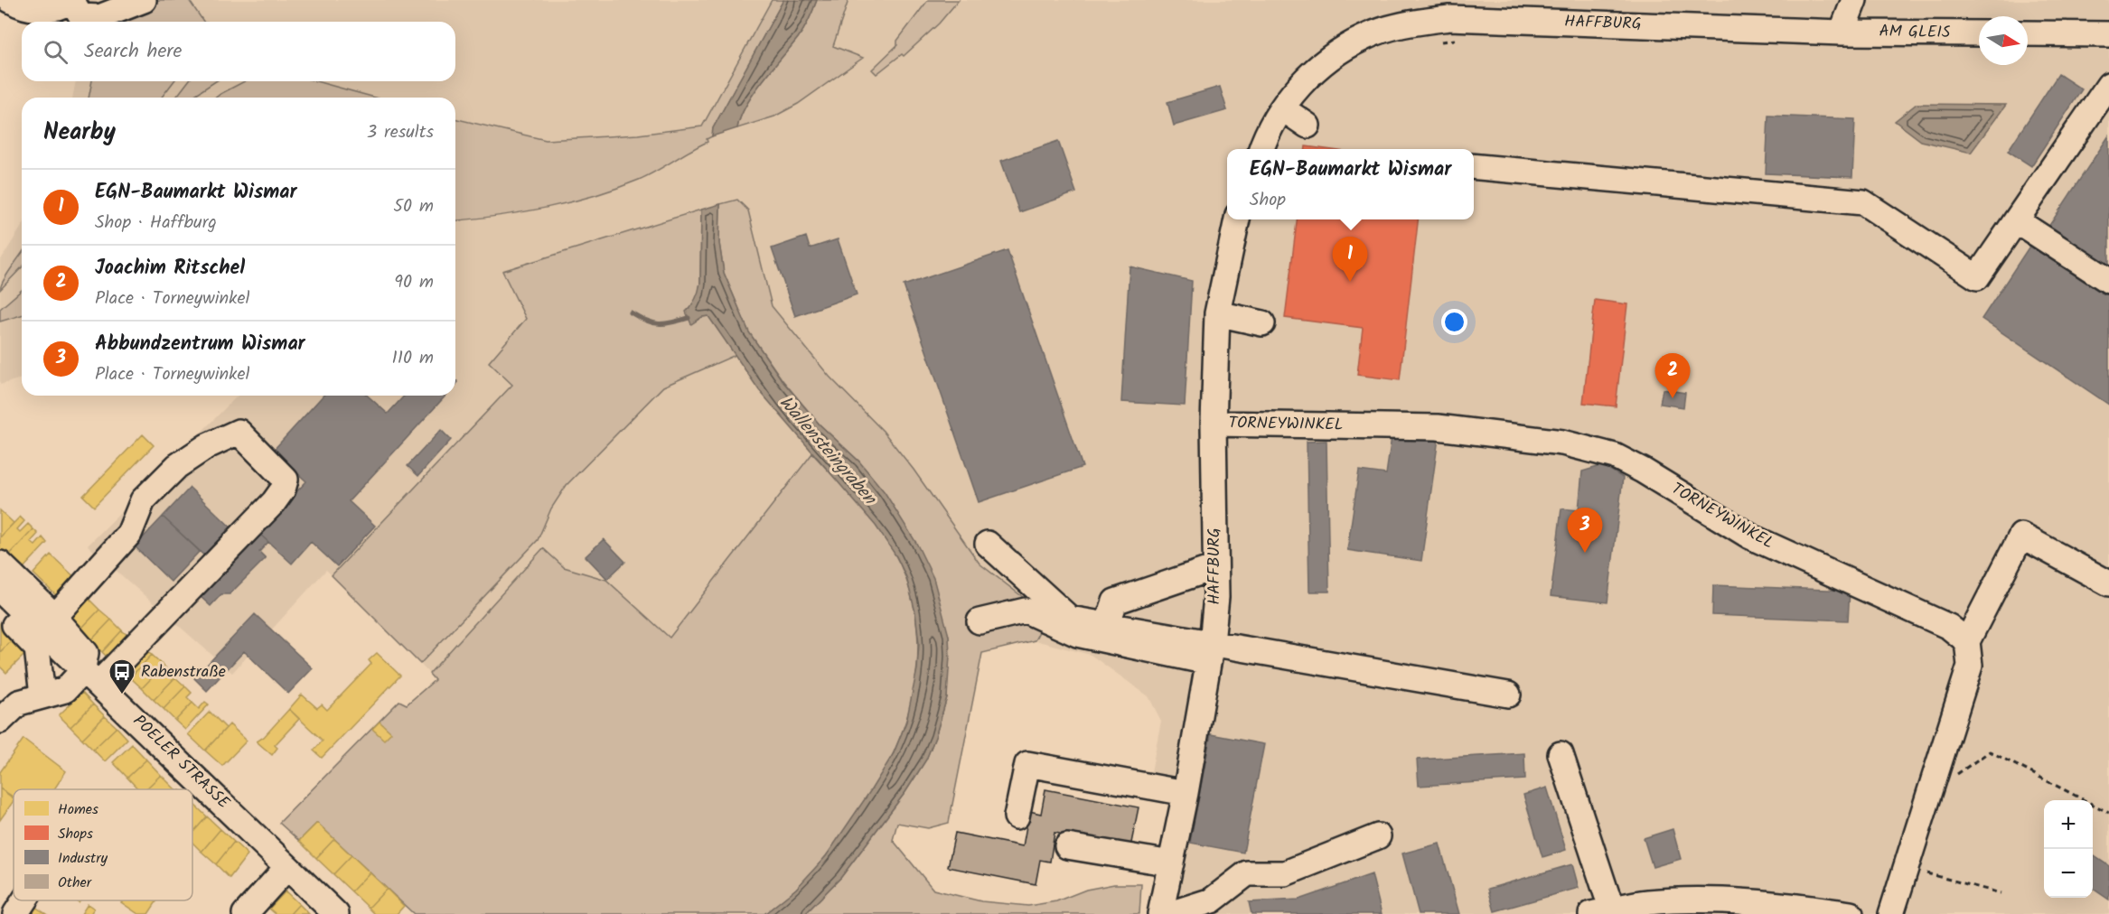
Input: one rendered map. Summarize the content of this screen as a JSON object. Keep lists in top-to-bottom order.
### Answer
{
  "streets": {
    "street": [
      "HAFFBURG",
      "AM GLEIS",
      "TORNEYWINKEL",
      "POELER STRASSE"
    ]
  },
  "crossings": [
    ["HAFFBURG", "AM GLEIS"],
    ["HAFFBURG", "TORNEYWINKEL"]
  ],
  "water": ["Wallensteingraben"],
  "places": {
    "bus stop": ["Rabenstraße"]
  },
  "legend": [
    "Homes",
    "Shops",
    "Industry",
    "Other"
  ],
  "north": "right",
  "page": {
    "search": "Search here",
    "heading": ["Nearby", "3 results"],
    "popup": ["EGN-Baumarkt Wismar", "Shop"],
    "list": [
      {
        "mark": "1",
        "name": "EGN-Baumarkt Wismar",
        "note": "Shop · Haffburg",
        "value": "50 m"
      },
      {
        "mark": "2",
        "name": "Joachim Ritschel",
        "note": "Place · Torneywinkel",
        "value": "90 m"
      },
      {
        "mark": "3",
        "name": "Abbundzentrum Wismar",
        "note": "Place · Torneywinkel",
        "value": "110 m"
      }
    ],
    "pins": ["1", "2", "3"],
    "map_buttons": ["+", "−"]
  }
}
